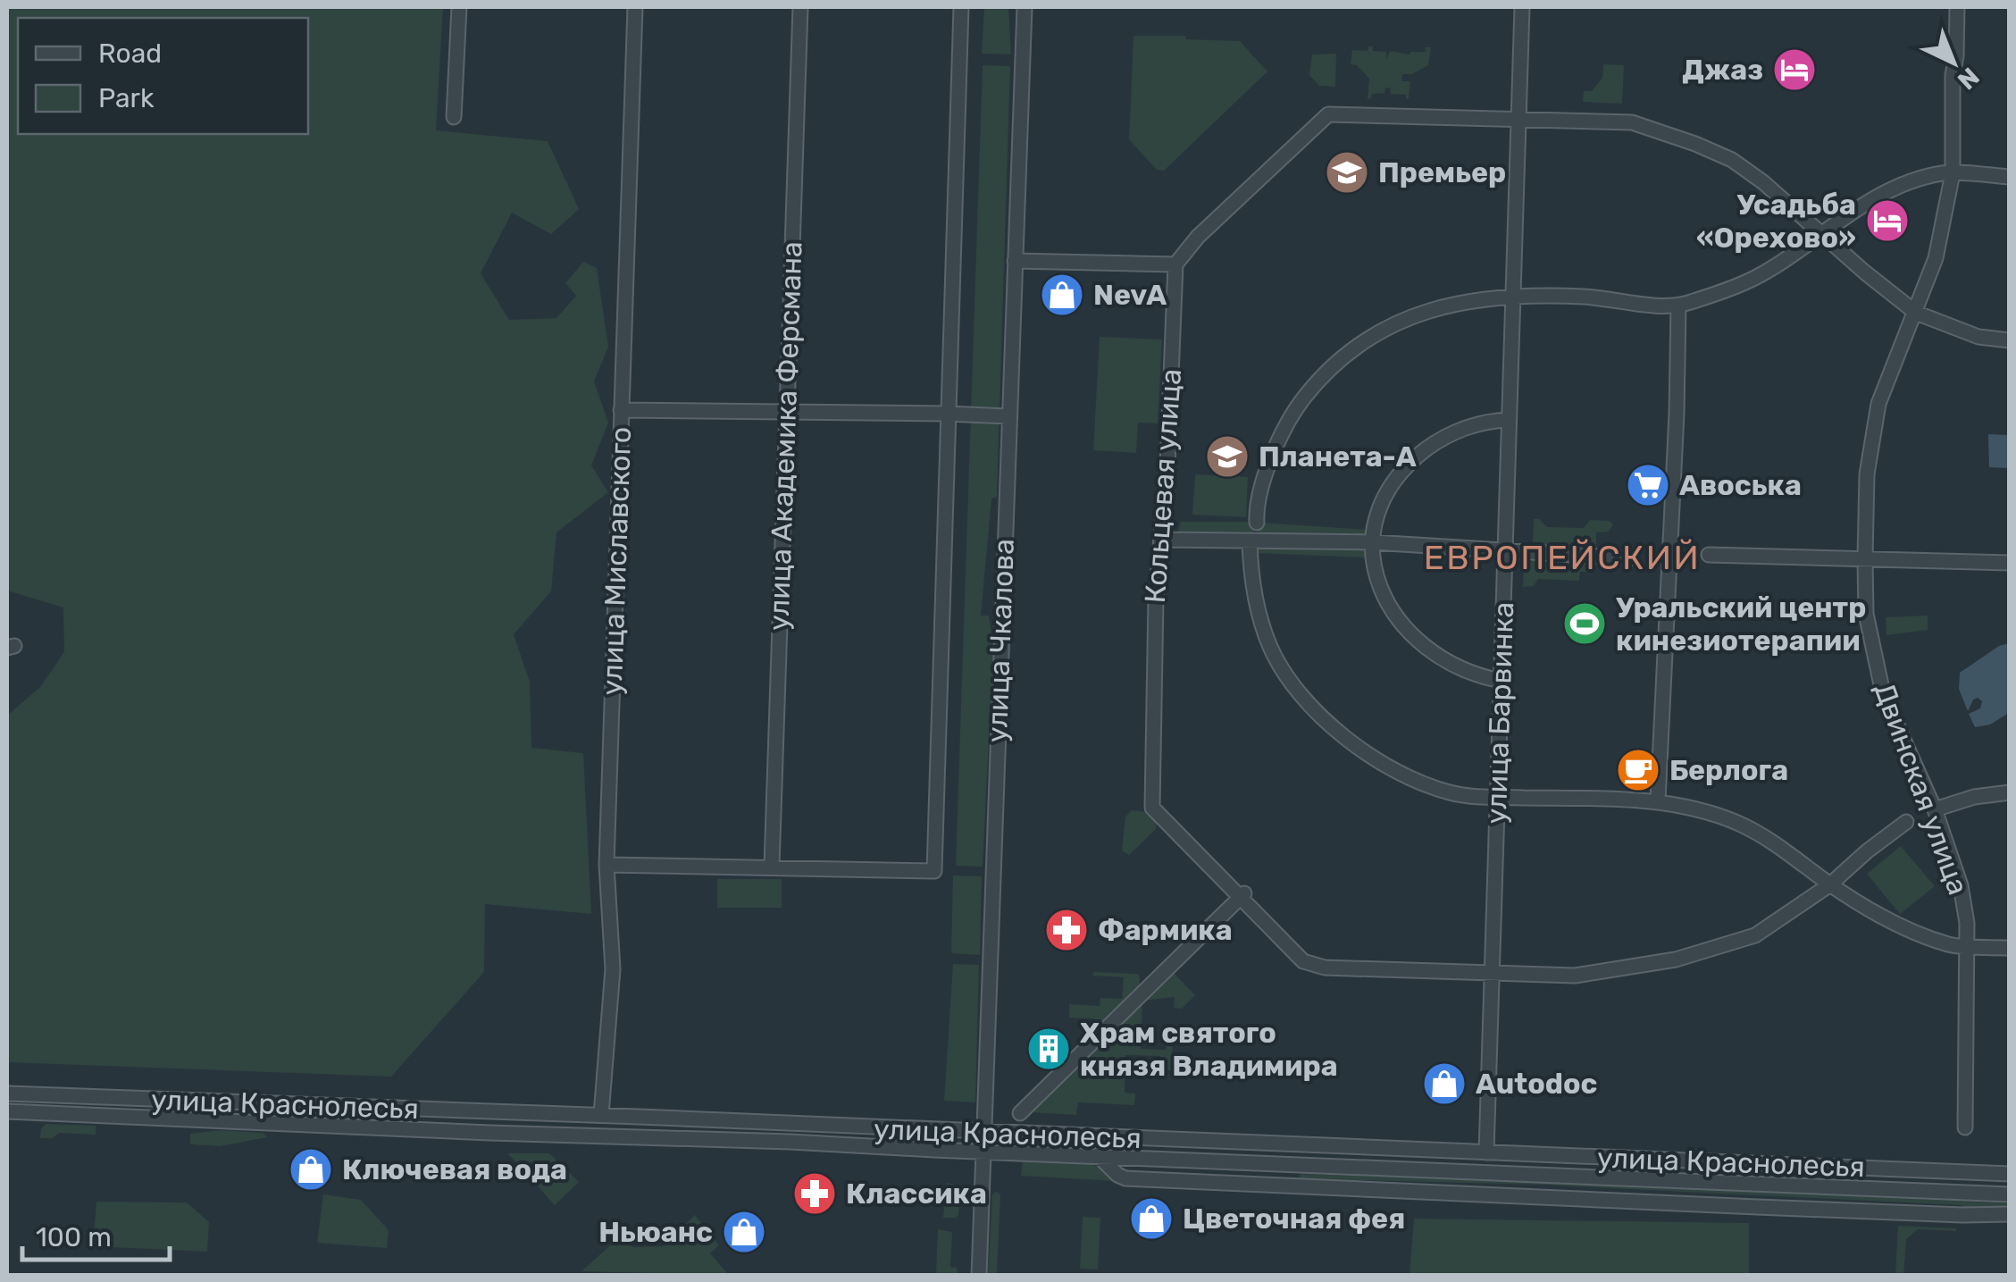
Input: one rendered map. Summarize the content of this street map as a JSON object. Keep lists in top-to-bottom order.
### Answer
{
  "streets": {
    "street": [
      "улица Академика Ферсмана",
      "Кольцевая улица",
      "улица Миславского",
      "улица Чкалова",
      "улица Барвинка",
      "Двинская улица",
      "улица Краснолесья"
    ]
  },
  "crossings": [
    ["улица Академика Ферсмана", "улица Чкалова"],
    ["Кольцевая улица", "улица Барвинка"],
    ["улица Миславского", "улица Краснолесья"],
    ["улица Чкалова", "улица Краснолесья"],
    ["улица Барвинка", "улица Краснолесья"]
  ],
  "districts": ["ЕВРОПЕЙСКИЙ"],
  "places": {
    "hotel": ["Джаз", "Усадьба «Орехово»"],
    "school or university": ["Премьер", "Планета-А"],
    "shop": [
      "NevA",
      "Autodoc",
      "Ключевая вода",
      "Цветочная фея",
      "Ньюанс"
    ],
    "supermarket": ["Авоська"],
    "sports": ["Уральский центр кинезиотерапии"],
    "cafe": ["Берлога"],
    "pharmacy": ["Фармика", "Классика"],
    "building": ["Храм святого князя Владимира"]
  },
  "legend": ["Road", "Park"],
  "scale_bar": "100 m",
  "north": "bottom right"
}
